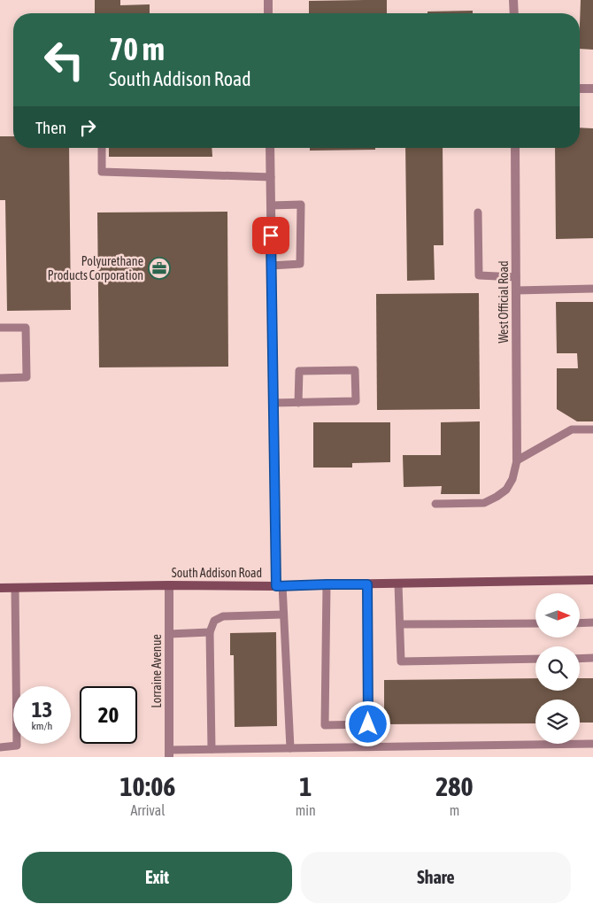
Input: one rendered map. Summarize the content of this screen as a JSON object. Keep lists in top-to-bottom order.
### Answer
{
  "streets": {
    "street": ["West Official Road", "South Addison Road", "Lorraine Avenue"]
  },
  "crossings": [
    ["South Addison Road", "Lorraine Avenue"]
  ],
  "places": {
    "office": ["Polyurethane Products Corporation"]
  },
  "north": "right",
  "page": {
    "turn": ["70 m", "South Addison Road"],
    "then": "Then",
    "speed": "13 km/h",
    "limit": "20",
    "eta": [
      "10:06",
      "Arrival",
      "1",
      "min",
      "280",
      "m"
    ],
    "buttons": ["Exit", "Share"]
  }
}
